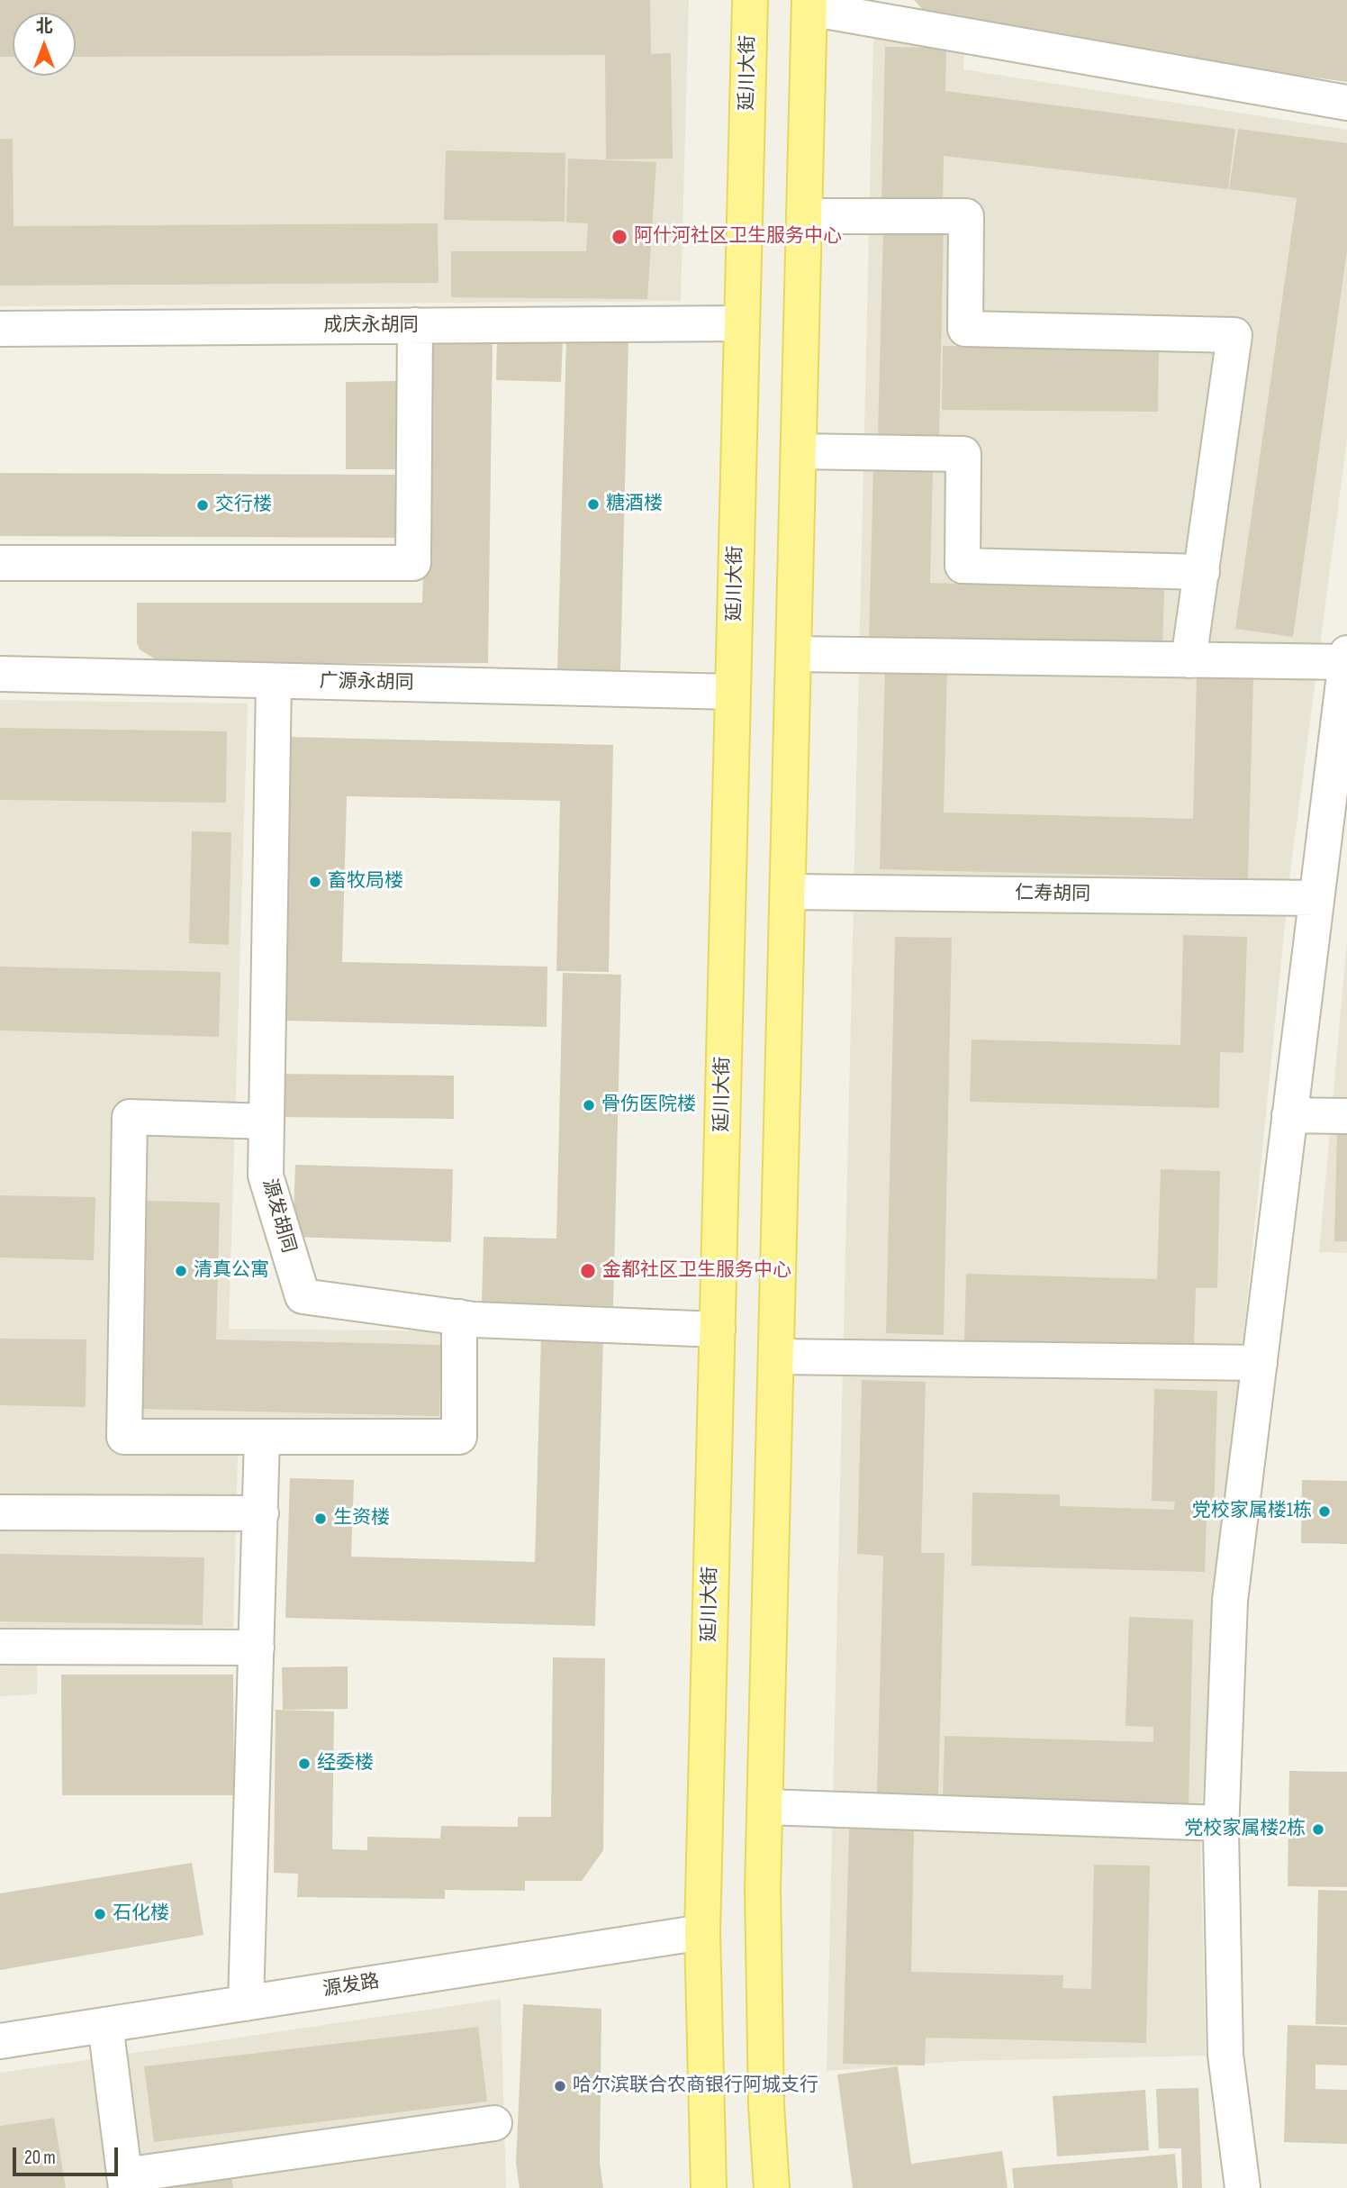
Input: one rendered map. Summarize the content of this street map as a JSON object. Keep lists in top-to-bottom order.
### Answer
{
  "streets": {
    "main road": ["延川大街"],
    "street": [
      "成庆永胡同",
      "广源永胡同",
      "仁寿胡同",
      "源发胡同",
      "源发路"
    ]
  },
  "crossings": [
    ["延川大街", "成庆永胡同"],
    ["延川大街", "广源永胡同"],
    ["延川大街", "源发胡同"],
    ["延川大街", "源发路"],
    ["广源永胡同", "源发胡同"]
  ],
  "places": [
    "阿什河社区卫生服务中心",
    "糖酒楼",
    "交行楼",
    "畜牧局楼",
    "骨伤医院楼",
    "清真公寓",
    "金都社区卫生服务中心",
    "党校家属楼1栋",
    "生资楼",
    "经委楼",
    "党校家属楼2栋",
    "石化楼",
    "哈尔滨联合农商银行阿城支行"
  ],
  "scale_bar": "20 m",
  "north": "top"
}
